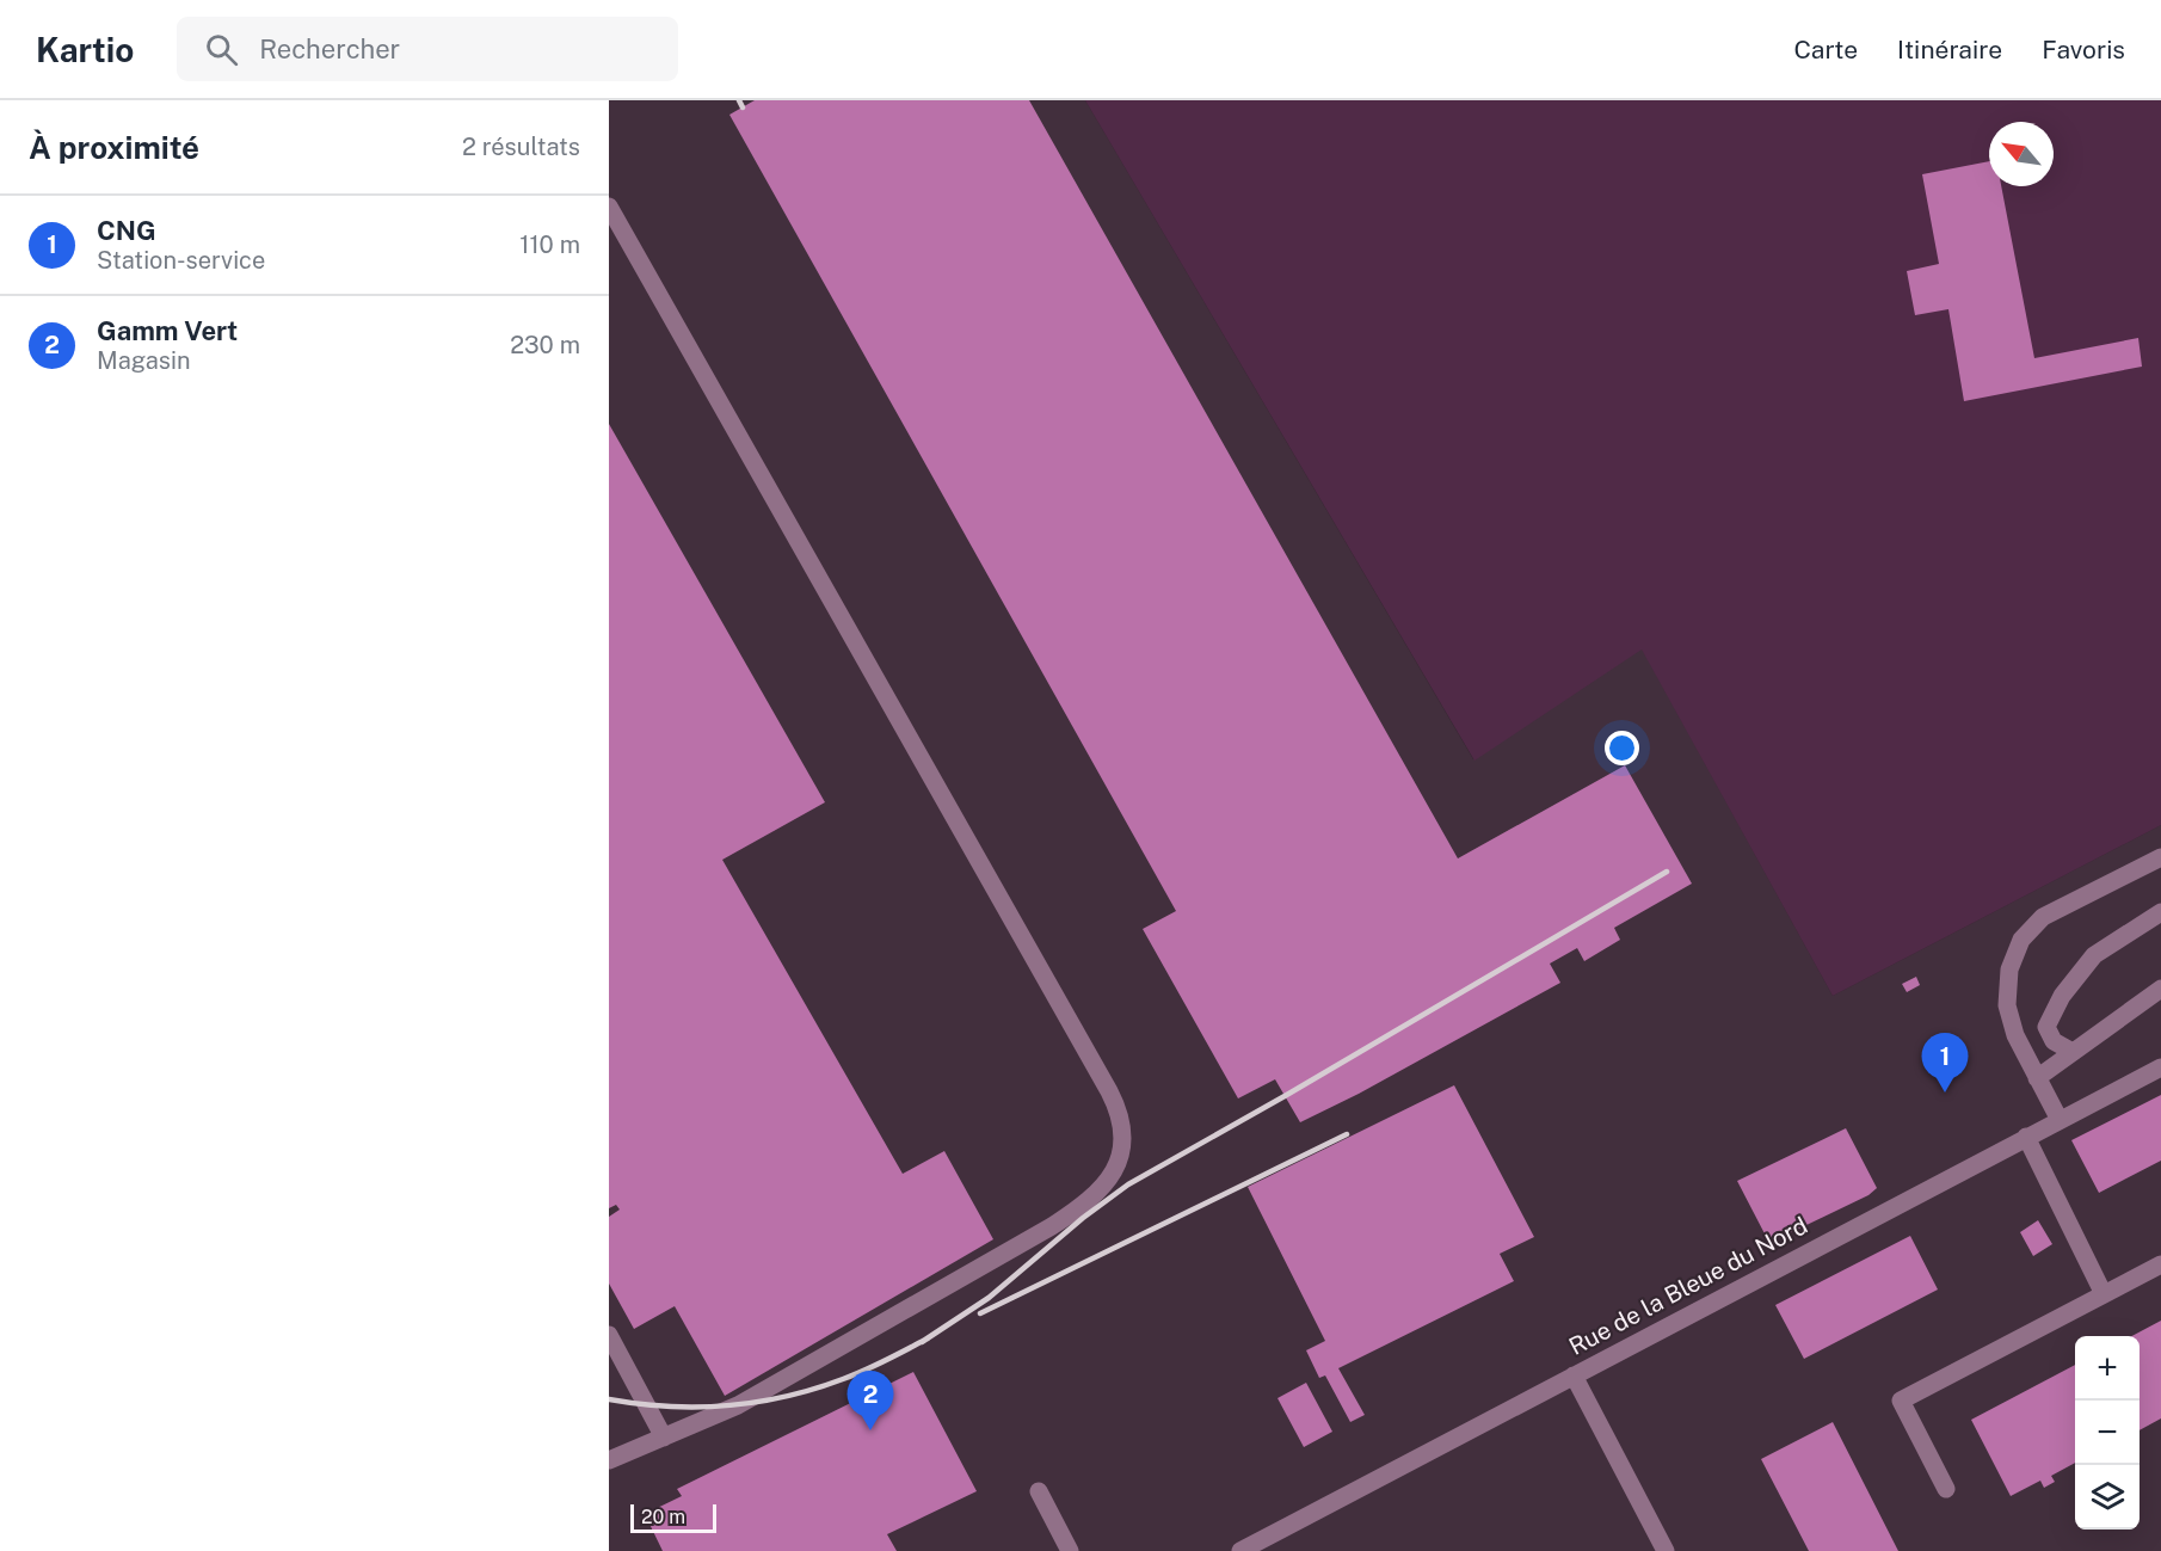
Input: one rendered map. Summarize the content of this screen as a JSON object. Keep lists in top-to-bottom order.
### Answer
{
  "streets": {
    "street": ["Rue de la Bleue du Nord"]
  },
  "scale_bar": "20 m",
  "north": "top left",
  "page": {
    "header": "Kartio",
    "search": "Rechercher",
    "nav": ["Carte", "Itinéraire", "Favoris"],
    "heading": ["À proximité", "2 résultats"],
    "list": [
      {
        "mark": "1",
        "name": "CNG",
        "note": "Station-service",
        "value": "110 m"
      },
      {
        "mark": "2",
        "name": "Gamm Vert",
        "note": "Magasin",
        "value": "230 m"
      }
    ],
    "pins": ["1", "2"],
    "map_buttons": ["+", "−"],
    "scale": "20 m"
  }
}
